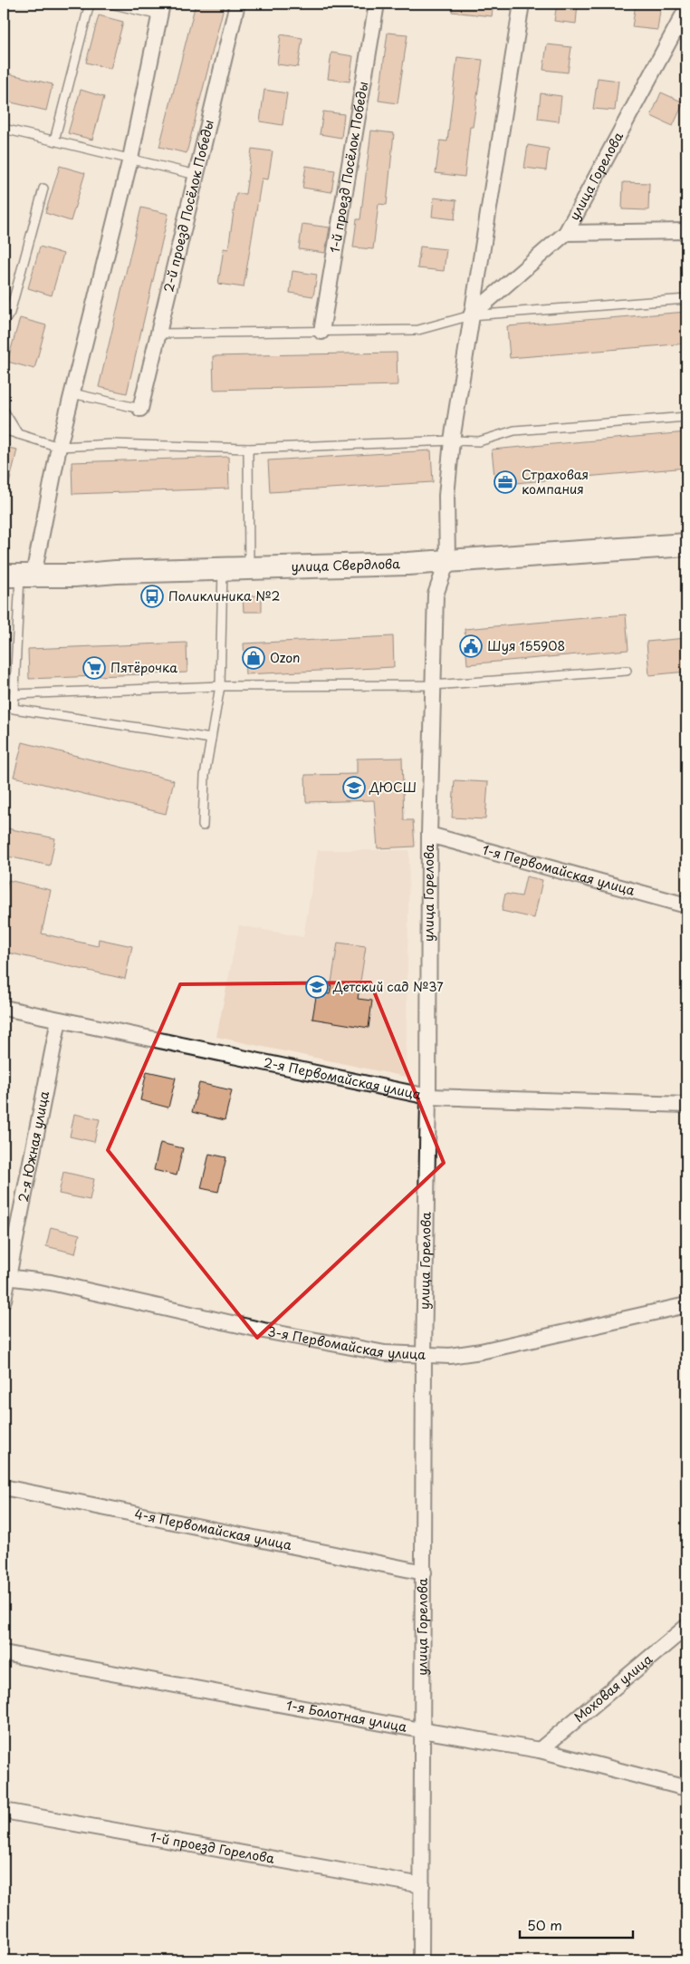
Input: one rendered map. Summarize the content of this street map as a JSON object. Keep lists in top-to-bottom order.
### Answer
{
  "streets": {
    "main road": ["улица Свердлова"],
    "street": [
      "1-й проезд Посёлок Победы",
      "улица Горелова",
      "2-й проезд Посёлок Победы",
      "1-я Первомайская улица",
      "2-я Первомайская улица",
      "2-я Южная улица",
      "3-я Первомайская улица",
      "4-я Первомайская улица",
      "Моховая улица",
      "1-я Болотная улица",
      "1-й проезд Горелова"
    ]
  },
  "crossings": [
    ["улица Горелова", "улица Свердлова"],
    ["улица Горелова", "1-я Первомайская улица"],
    ["улица Горелова", "2-я Первомайская улица"],
    ["улица Горелова", "3-я Первомайская улица"],
    ["улица Горелова", "4-я Первомайская улица"],
    ["улица Горелова", "1-я Болотная улица"],
    ["улица Горелова", "1-й проезд Горелова"],
    ["2-я Первомайская улица", "2-я Южная улица"],
    ["2-я Южная улица", "3-я Первомайская улица"],
    ["Моховая улица", "1-я Болотная улица"]
  ],
  "places": {
    "office": ["Страховая компания"],
    "bus stop": ["Поликлиника №2"],
    "public building": ["Шуя 155908"],
    "shop": ["Ozon"],
    "supermarket": ["Пятёрочка"],
    "school or university": ["ДЮСШ", "Детский сад №37"]
  },
  "scale_bar": "50 m"
}
